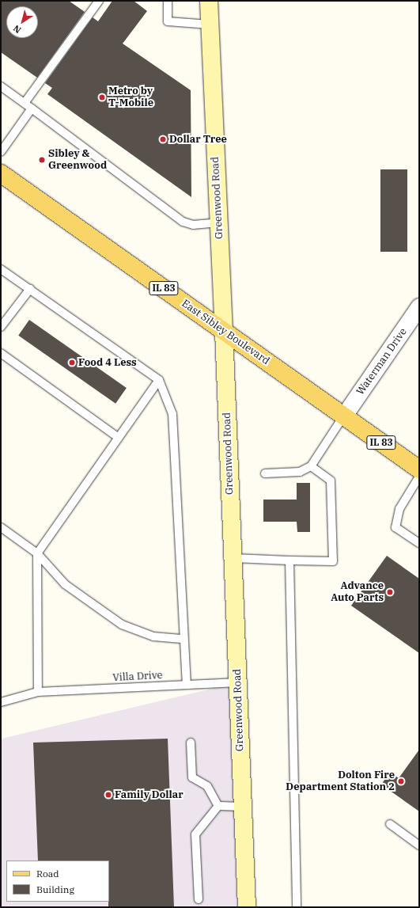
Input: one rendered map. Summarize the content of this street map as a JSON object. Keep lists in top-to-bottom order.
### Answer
{
  "streets": {
    "main road": ["IL 83", "East Sibley Boulevard"],
    "street": ["Greenwood Road", "Waterman Drive"],
    "lane": ["Villa Drive"]
  },
  "crossings": [
    ["Greenwood Road", "East Sibley Boulevard"],
    ["Greenwood Road", "Villa Drive"],
    ["East Sibley Boulevard", "Waterman Drive"]
  ],
  "places": [
    "Metro by T-Mobile",
    "Dollar Tree",
    "Sibley & Greenwood",
    "Food 4 Less",
    "Advance Auto Parts",
    "Dolton Fire Department Station 2",
    "Family Dollar"
  ],
  "legend": ["Road", "Building"],
  "north": "bottom left"
}
